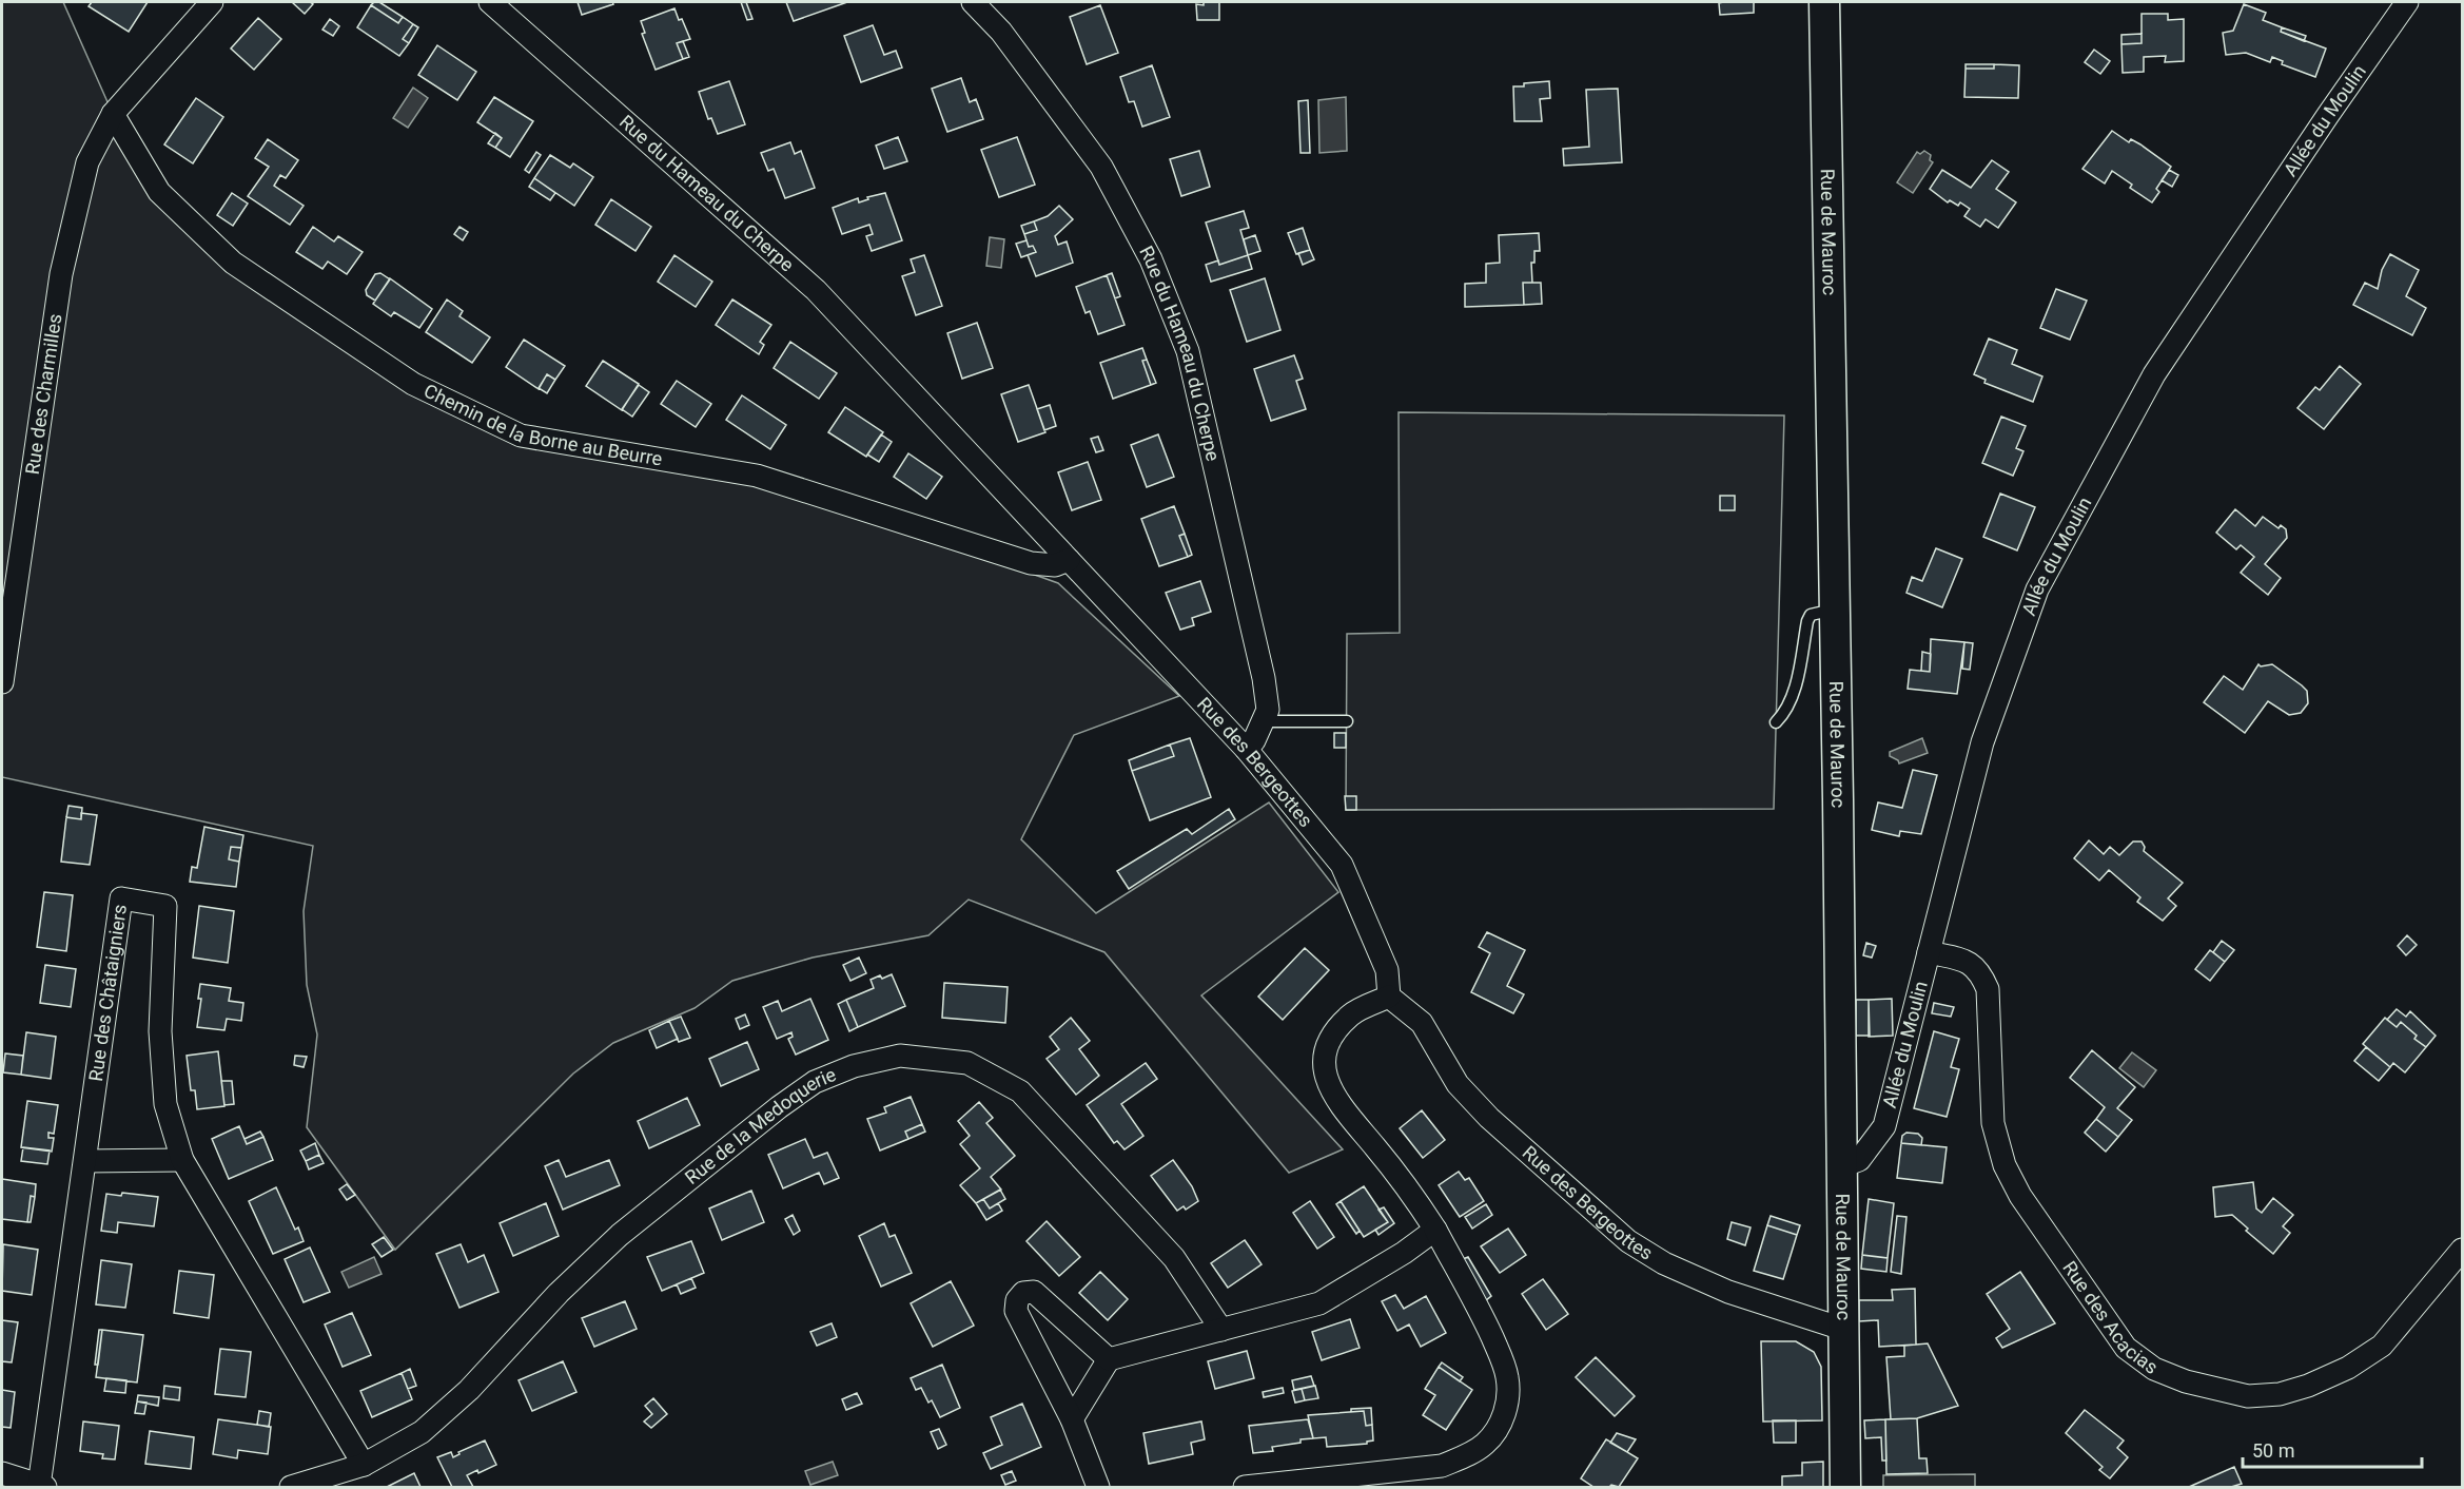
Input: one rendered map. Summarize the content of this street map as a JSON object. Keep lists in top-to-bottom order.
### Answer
{
  "streets": {
    "street": [
      "Allée du Moulin",
      "Rue du Hameau du Cherpe",
      "Rue de Mauroc",
      "Rue des Charmilles",
      "Chemin de la Borne au Beurre",
      "Rue des Bergeottes",
      "Rue des Châtaigniers",
      "Rue de la Medoquerie",
      "Rue des Acacias"
    ]
  },
  "crossings": [
    ["Allée du Moulin", "Rue de Mauroc"],
    ["Allée du Moulin", "Rue des Acacias"],
    ["Rue du Hameau du Cherpe", "Chemin de la Borne au Beurre"],
    ["Rue du Hameau du Cherpe", "Rue des Bergeottes"],
    ["Rue de Mauroc", "Rue des Bergeottes"],
    ["Rue des Charmilles", "Chemin de la Borne au Beurre"],
    ["Chemin de la Borne au Beurre", "Rue des Bergeottes"],
    ["Rue des Châtaigniers", "Rue de la Medoquerie"]
  ],
  "scale_bar": "50 m"
}
